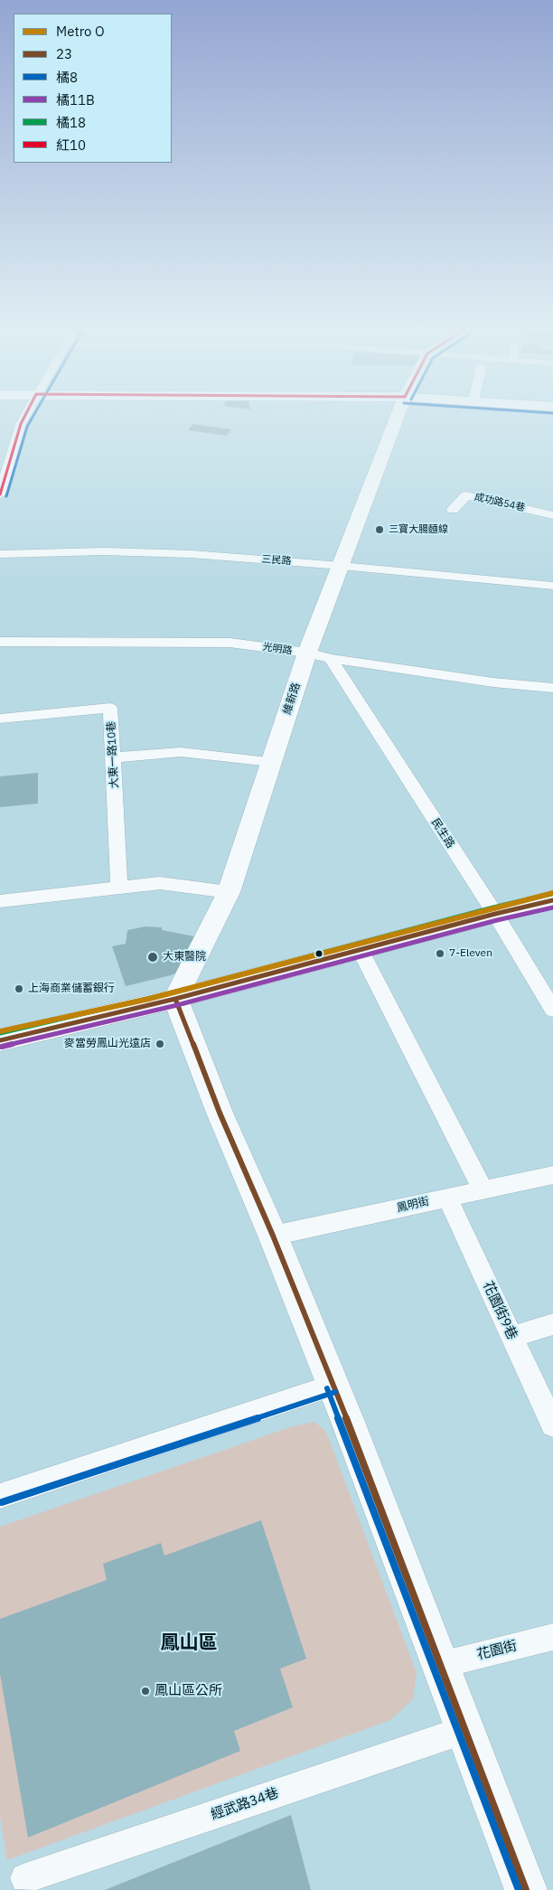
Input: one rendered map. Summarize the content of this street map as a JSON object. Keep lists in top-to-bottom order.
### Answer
{
  "streets": {
    "main road": ["維新路"],
    "street": [
      "成功路54巷",
      "三民路",
      "光明路",
      "大東一路10巷",
      "民生路",
      "鳳明街",
      "花園街9巷",
      "花園街",
      "經武路34巷"
    ]
  },
  "crossings": [
    ["三民路", "維新路"],
    ["光明路", "維新路"],
    ["光明路", "民生路"],
    ["鳳明街", "花園街9巷"]
  ],
  "districts": ["鳳山區"],
  "places": [
    "三寶大腸麵線",
    "7-Eleven",
    "大東醫院",
    "上海商業儲蓄銀行",
    "麥當勞鳳山光遠店",
    "鳳山區公所"
  ],
  "lines": [
    "transit line 橘8",
    "transit line 紅10",
    "metro line O",
    "transit line 橘18",
    "transit line 23",
    "transit line 橘11B"
  ],
  "legend": [
    "Metro O",
    "23",
    "橘8",
    "橘11B",
    "橘18",
    "紅10"
  ]
}
